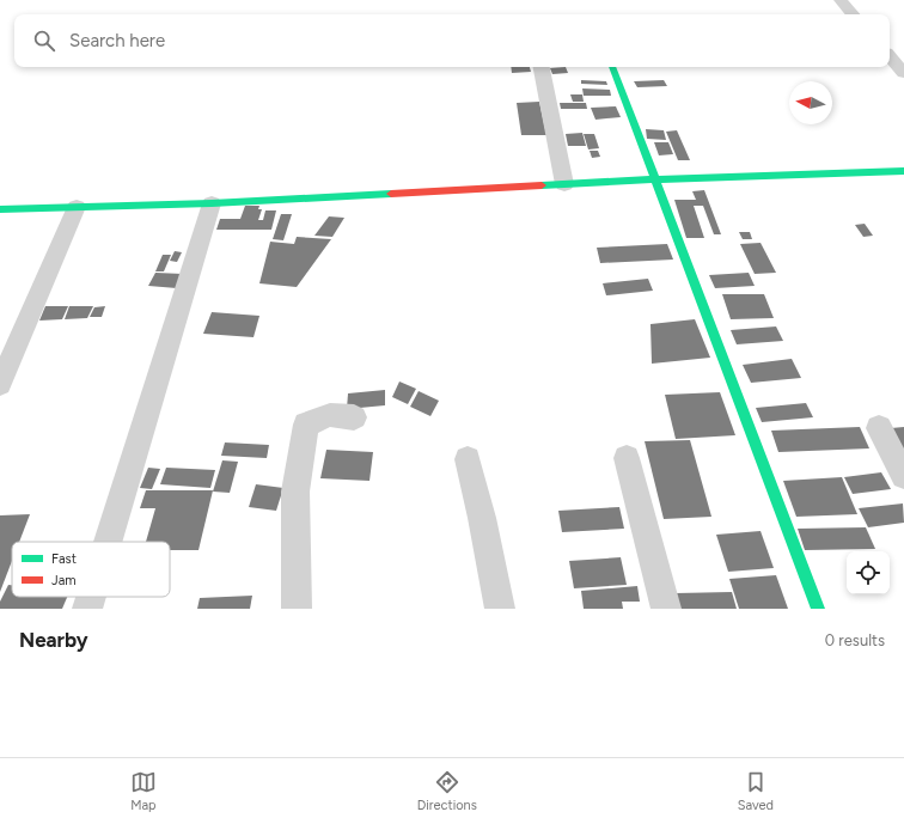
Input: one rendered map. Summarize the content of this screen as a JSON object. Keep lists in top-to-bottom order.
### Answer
{
  "legend": ["Fast", "Jam"],
  "north": "left",
  "page": {
    "search": "Search here",
    "heading": ["Nearby", "0 results"],
    "nav": ["Map", "Directions", "Saved"]
  }
}
